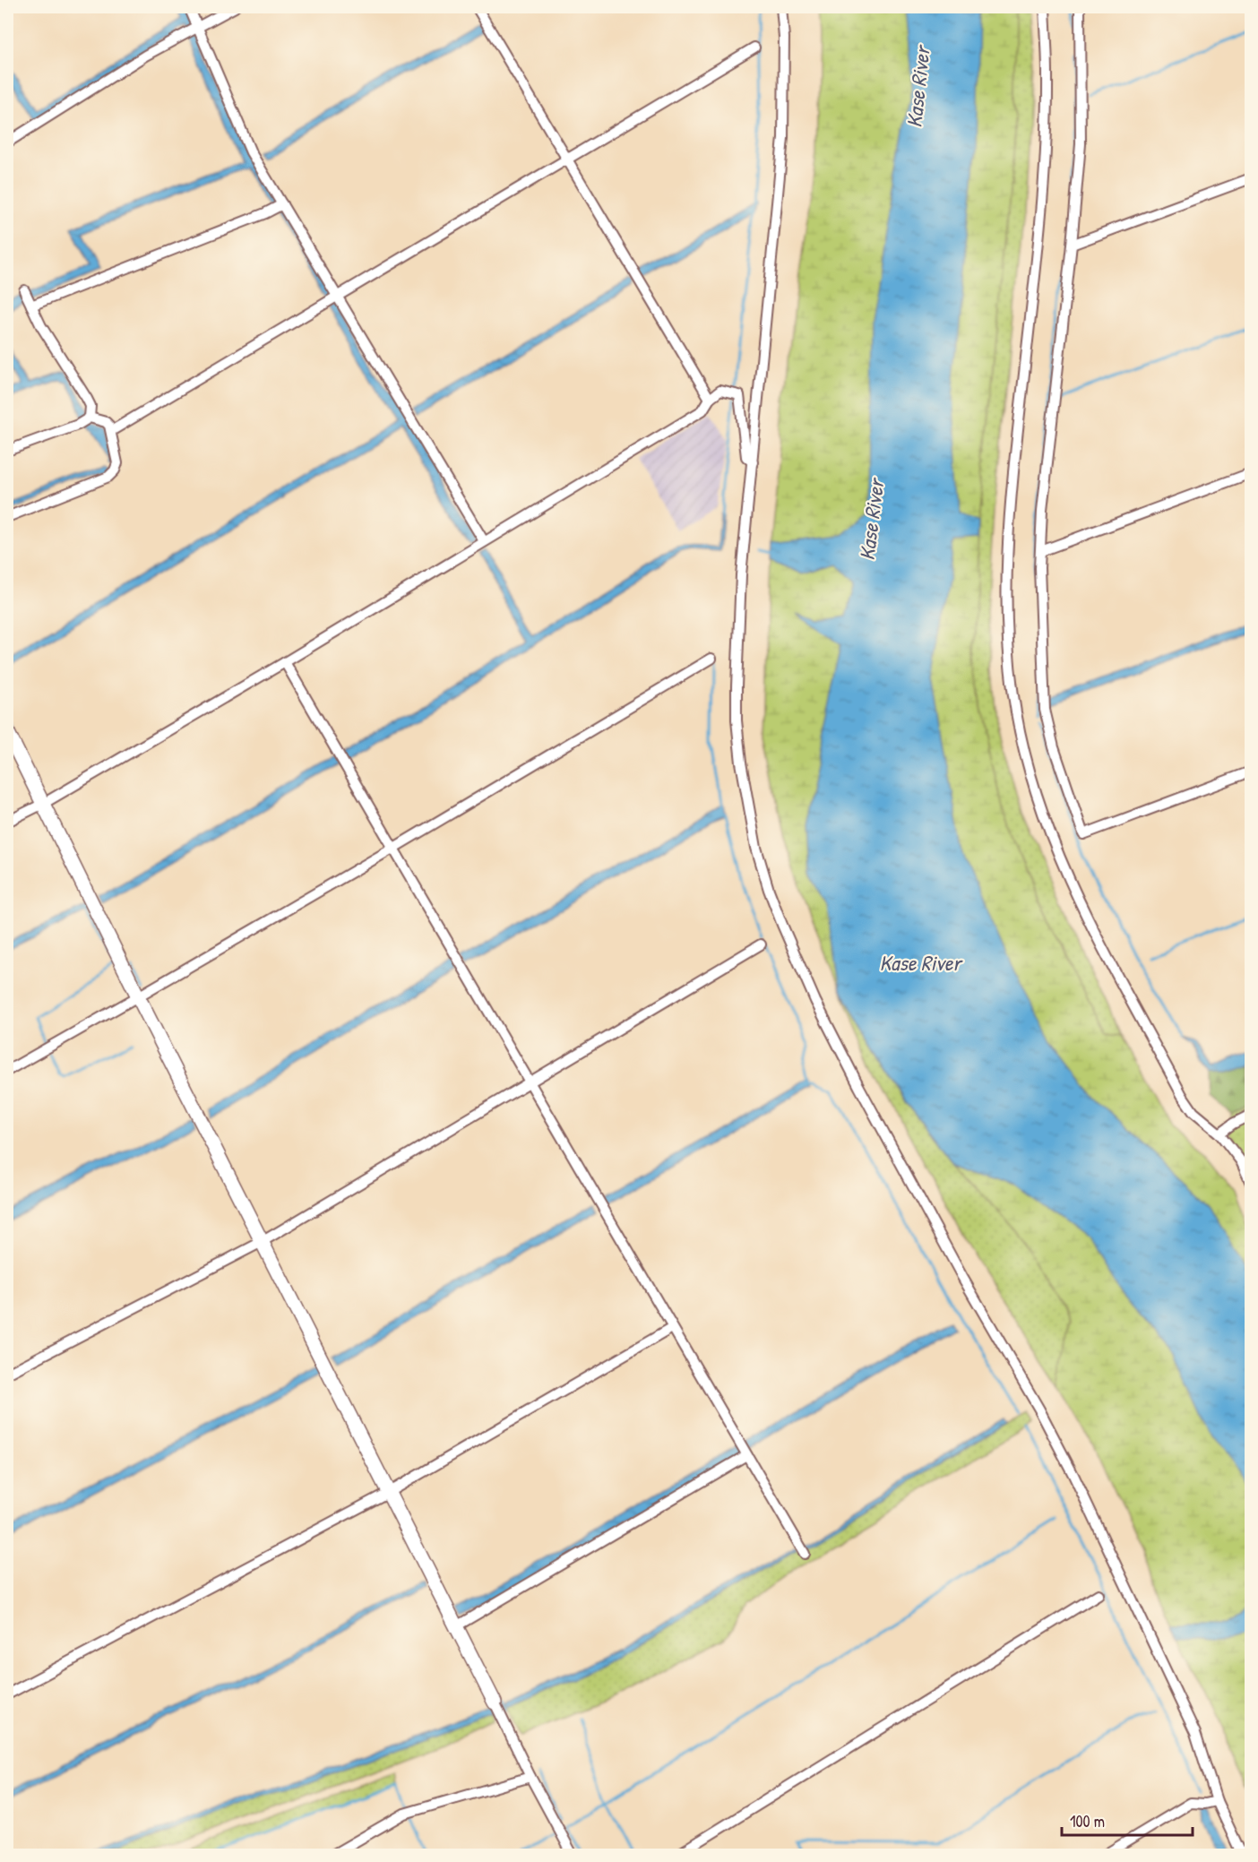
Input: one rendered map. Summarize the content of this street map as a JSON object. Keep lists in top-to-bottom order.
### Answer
{
  "water": ["Kase River"],
  "scale_bar": "100 m"
}
